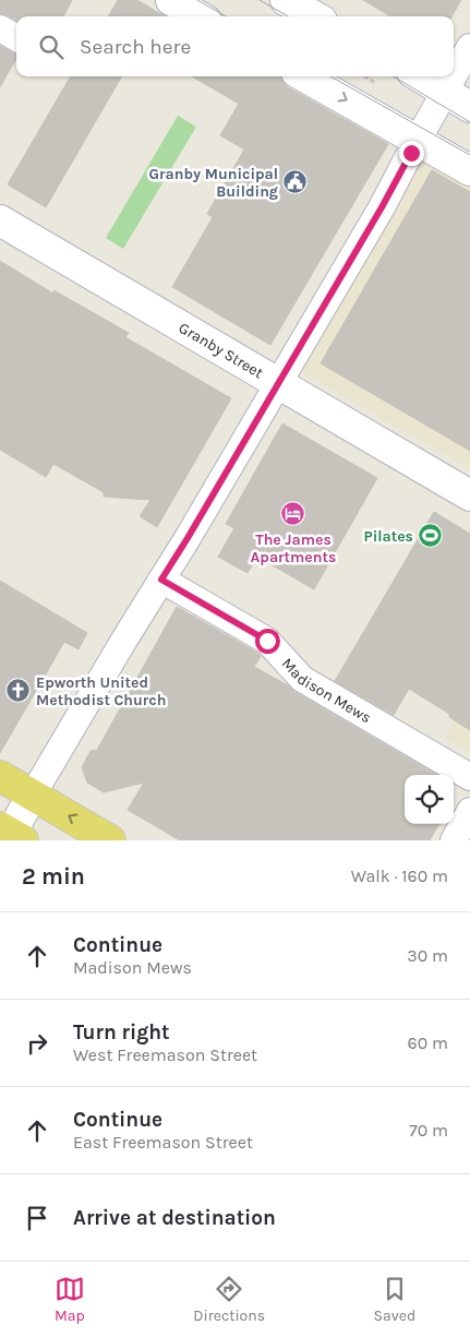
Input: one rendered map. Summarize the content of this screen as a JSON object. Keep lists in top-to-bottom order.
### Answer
{
  "streets": {
    "street": ["Granby Street", "Madison Mews"]
  },
  "places": {
    "public building": ["Granby Municipal Building"],
    "hotel": ["The James Apartments"],
    "sports": ["Pilates"],
    "church": ["Epworth United Methodist Church"]
  },
  "page": {
    "search": "Search here",
    "heading": ["2 min", "Walk · 160 m"],
    "list": [
      ["Continue", "Madison Mews", "30 m"],
      ["Turn right", "West Freemason Street", "60 m"],
      ["Continue", "East Freemason Street", "70 m"],
      "Arrive at destination"
    ],
    "nav": ["Map", "Directions", "Saved"]
  }
}
